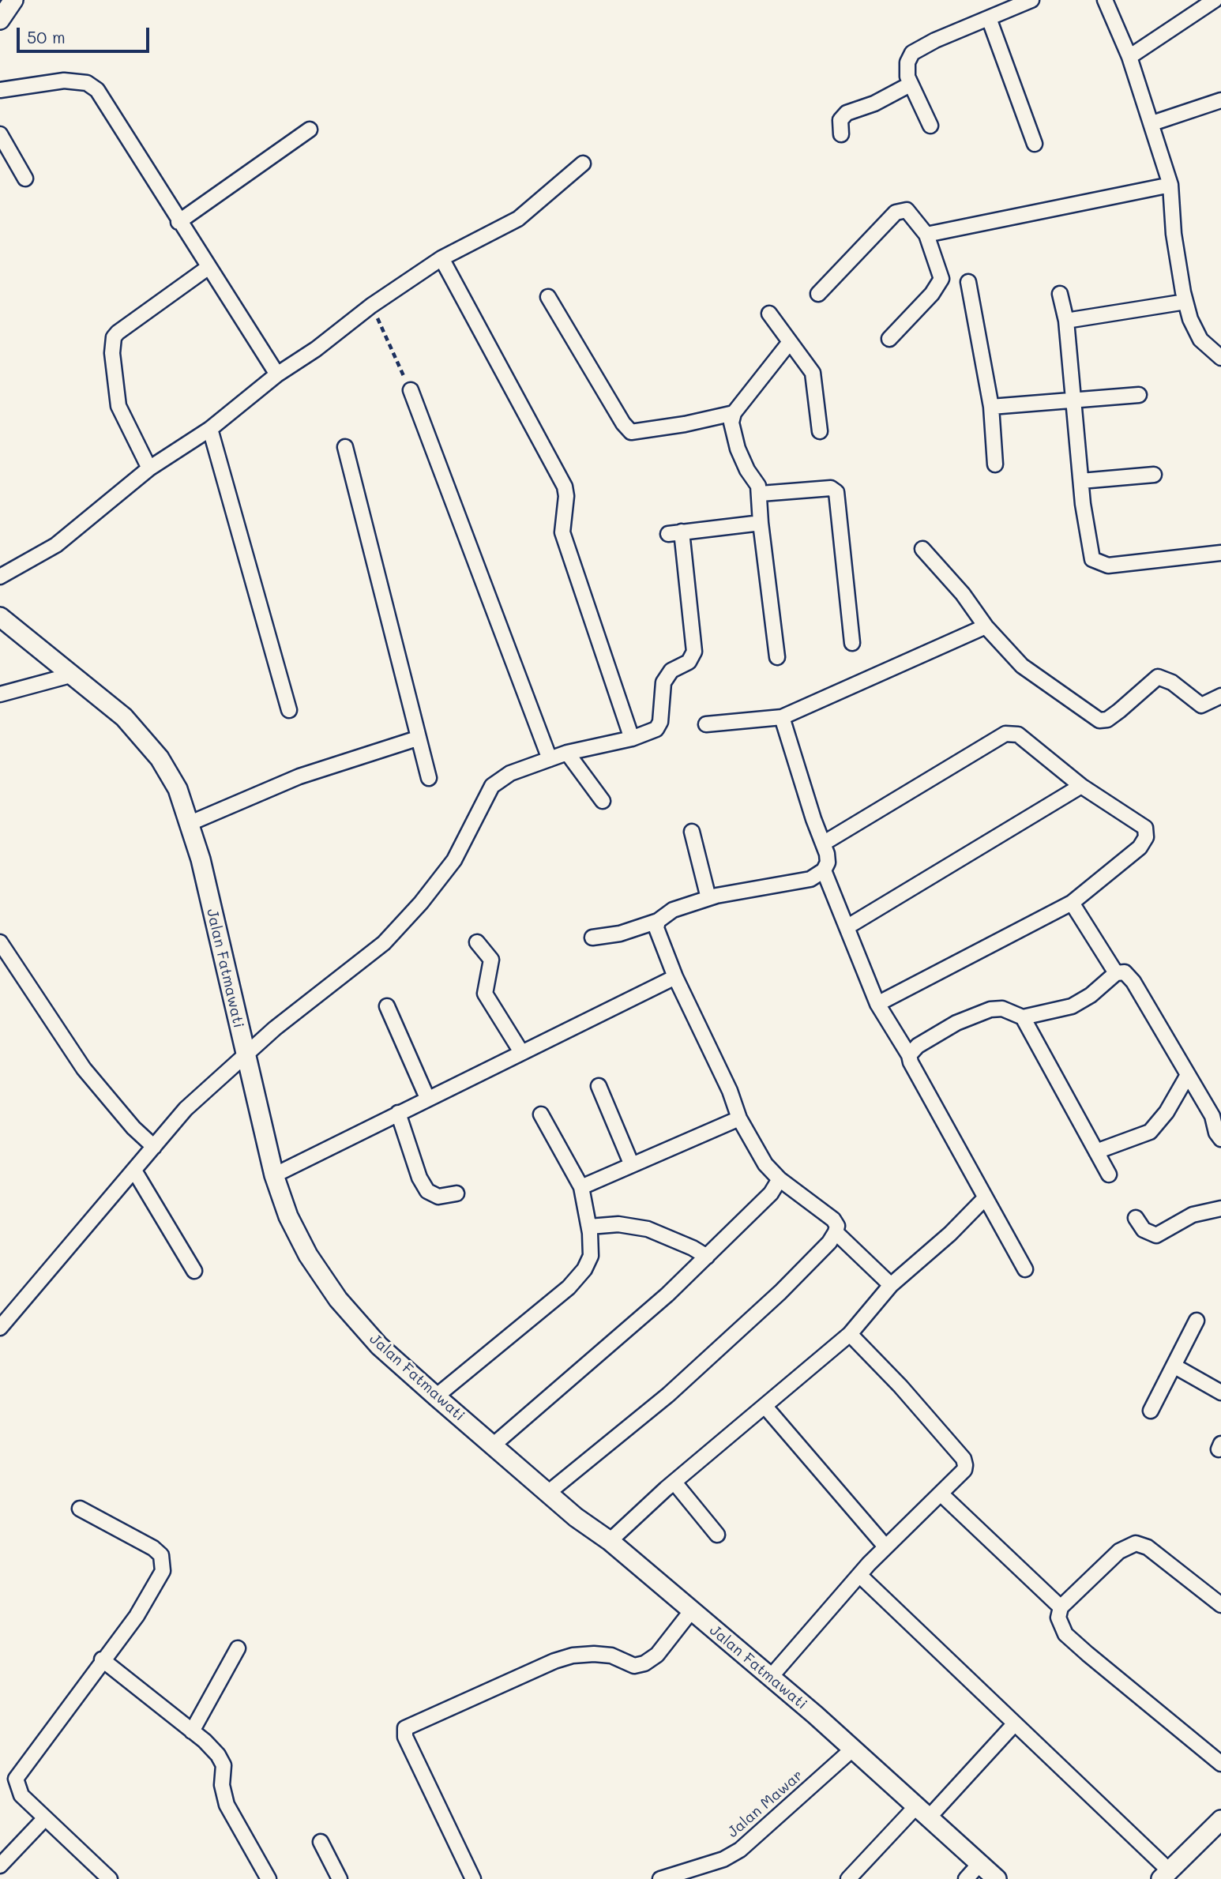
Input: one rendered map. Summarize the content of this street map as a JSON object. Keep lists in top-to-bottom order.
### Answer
{
  "streets": {
    "street": ["Jalan Fatmawati", "Jalan Mawar"]
  },
  "crossings": [
    ["Jalan Fatmawati", "Jalan Mawar"]
  ],
  "scale_bar": "50 m"
}
